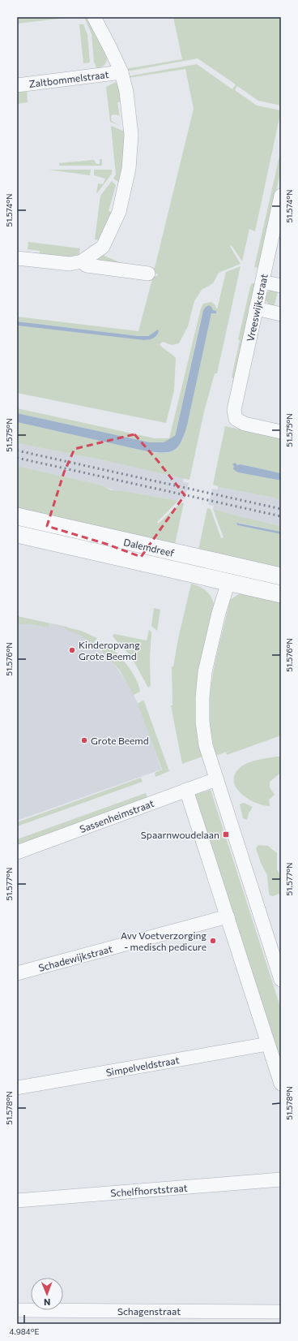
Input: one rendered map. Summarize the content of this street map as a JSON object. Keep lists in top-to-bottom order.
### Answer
{
  "streets": {
    "street": [
      "Zaltbommelstraat",
      "Vreeswijkstraat",
      "Dalemdreef",
      "Sassenheimstraat",
      "Schadewijkstraat",
      "Simpelveldstraat",
      "Schelfhorststraat",
      "Schagenstraat"
    ]
  },
  "places": {
    "other": ["Kinderopvang Grote Beemd", "Grote Beemd", "Avv Voetverzorging - medisch pedicure"],
    "transit": ["Spaarnwoudelaan"]
  },
  "north": "bottom",
  "coordinates": [
    "51.574°N",
    "51.575°N",
    "51.576°N",
    "51.577°N",
    "51.578°N",
    "4.984°E"
  ]
}
